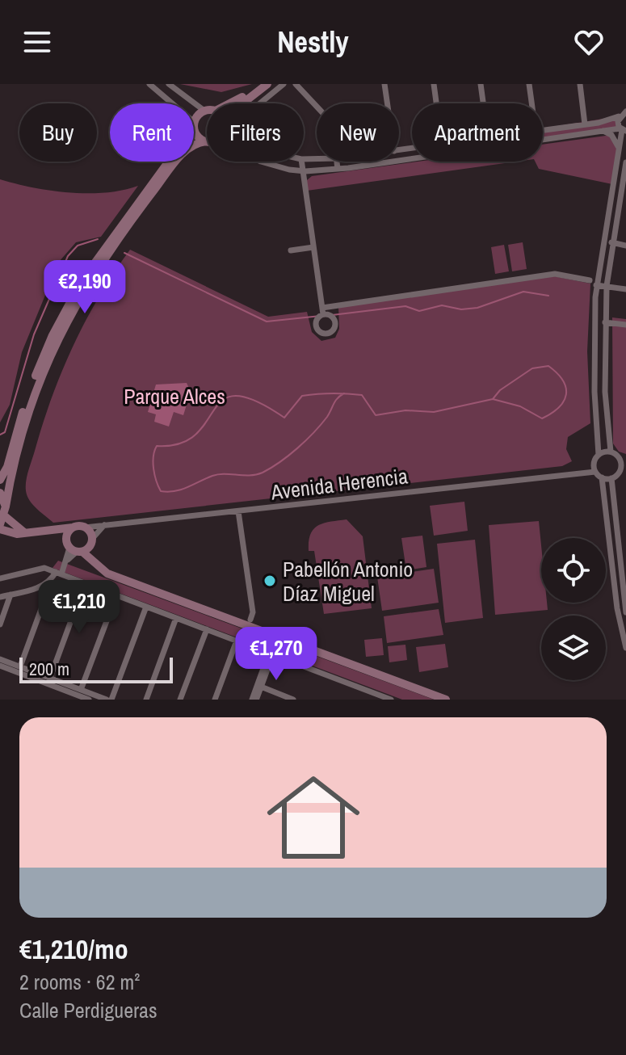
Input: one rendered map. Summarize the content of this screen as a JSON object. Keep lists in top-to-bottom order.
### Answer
{
  "streets": {
    "street": ["Avenida Herencia"]
  },
  "parks": ["Parque Alces"],
  "places": ["Pabellón Antonio Díaz Miguel"],
  "scale_bar": "200 m",
  "page": {
    "header": "Nestly",
    "chip": [
      "Buy",
      "Rent",
      "Filters",
      "New",
      "Apartment"
    ],
    "price": ["€2,190", "€1,210", "€1,270"],
    "scale": "200 m",
    "list": [
      {
        "name": "€1,210/mo",
        "note": "2 rooms · 62 m² · Calle Perdigueras"
      }
    ]
  }
}
